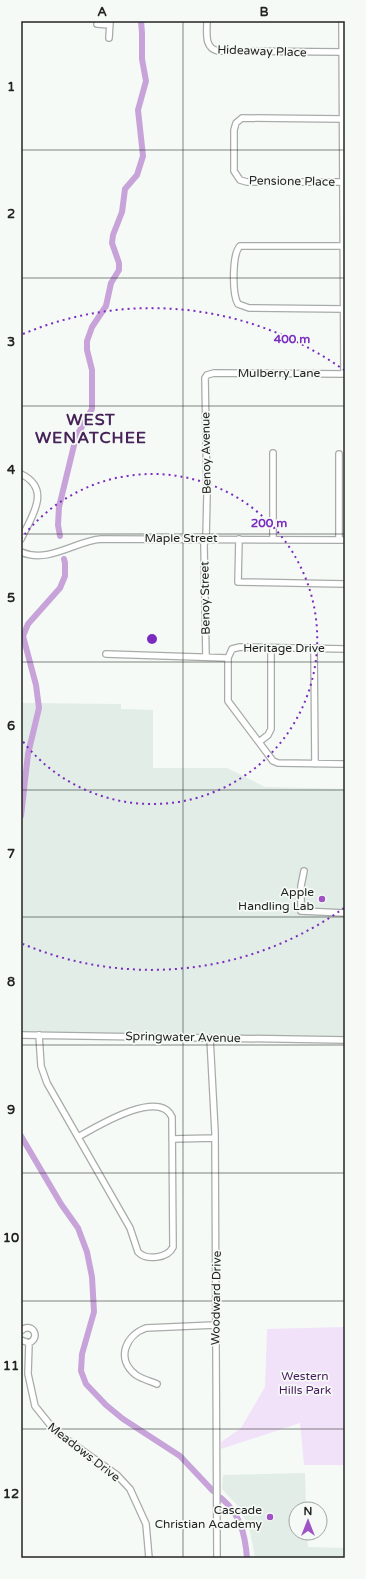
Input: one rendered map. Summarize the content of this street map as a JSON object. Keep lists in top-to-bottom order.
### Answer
{
  "streets": {
    "street": [
      "Hideaway Place",
      "Pensione Place",
      "Mulberry Lane",
      "Benoy Avenue",
      "Maple Street",
      "Benoy Street",
      "Heritage Drive",
      "Springwater Avenue",
      "Woodward Drive",
      "Meadows Drive"
    ]
  },
  "crossings": [
    ["Mulberry Lane", "Benoy Avenue"],
    ["Benoy Avenue", "Maple Street"],
    ["Benoy Avenue", "Benoy Street"],
    ["Maple Street", "Benoy Street"],
    ["Springwater Avenue", "Woodward Drive"]
  ],
  "districts": ["WEST WENATCHEE"],
  "parks": ["Western Hills Park"],
  "places": ["Apple Handling Lab", "Cascade Christian Academy"],
  "north": "top",
  "grid": {
    "columns": ["A", "B"],
    "rows": [
      "1",
      "2",
      "3",
      "4",
      "5",
      "6",
      "7",
      "8",
      "9",
      "10",
      "11",
      "12"
    ]
  },
  "rings": ["400 m", "200 m"]
}
